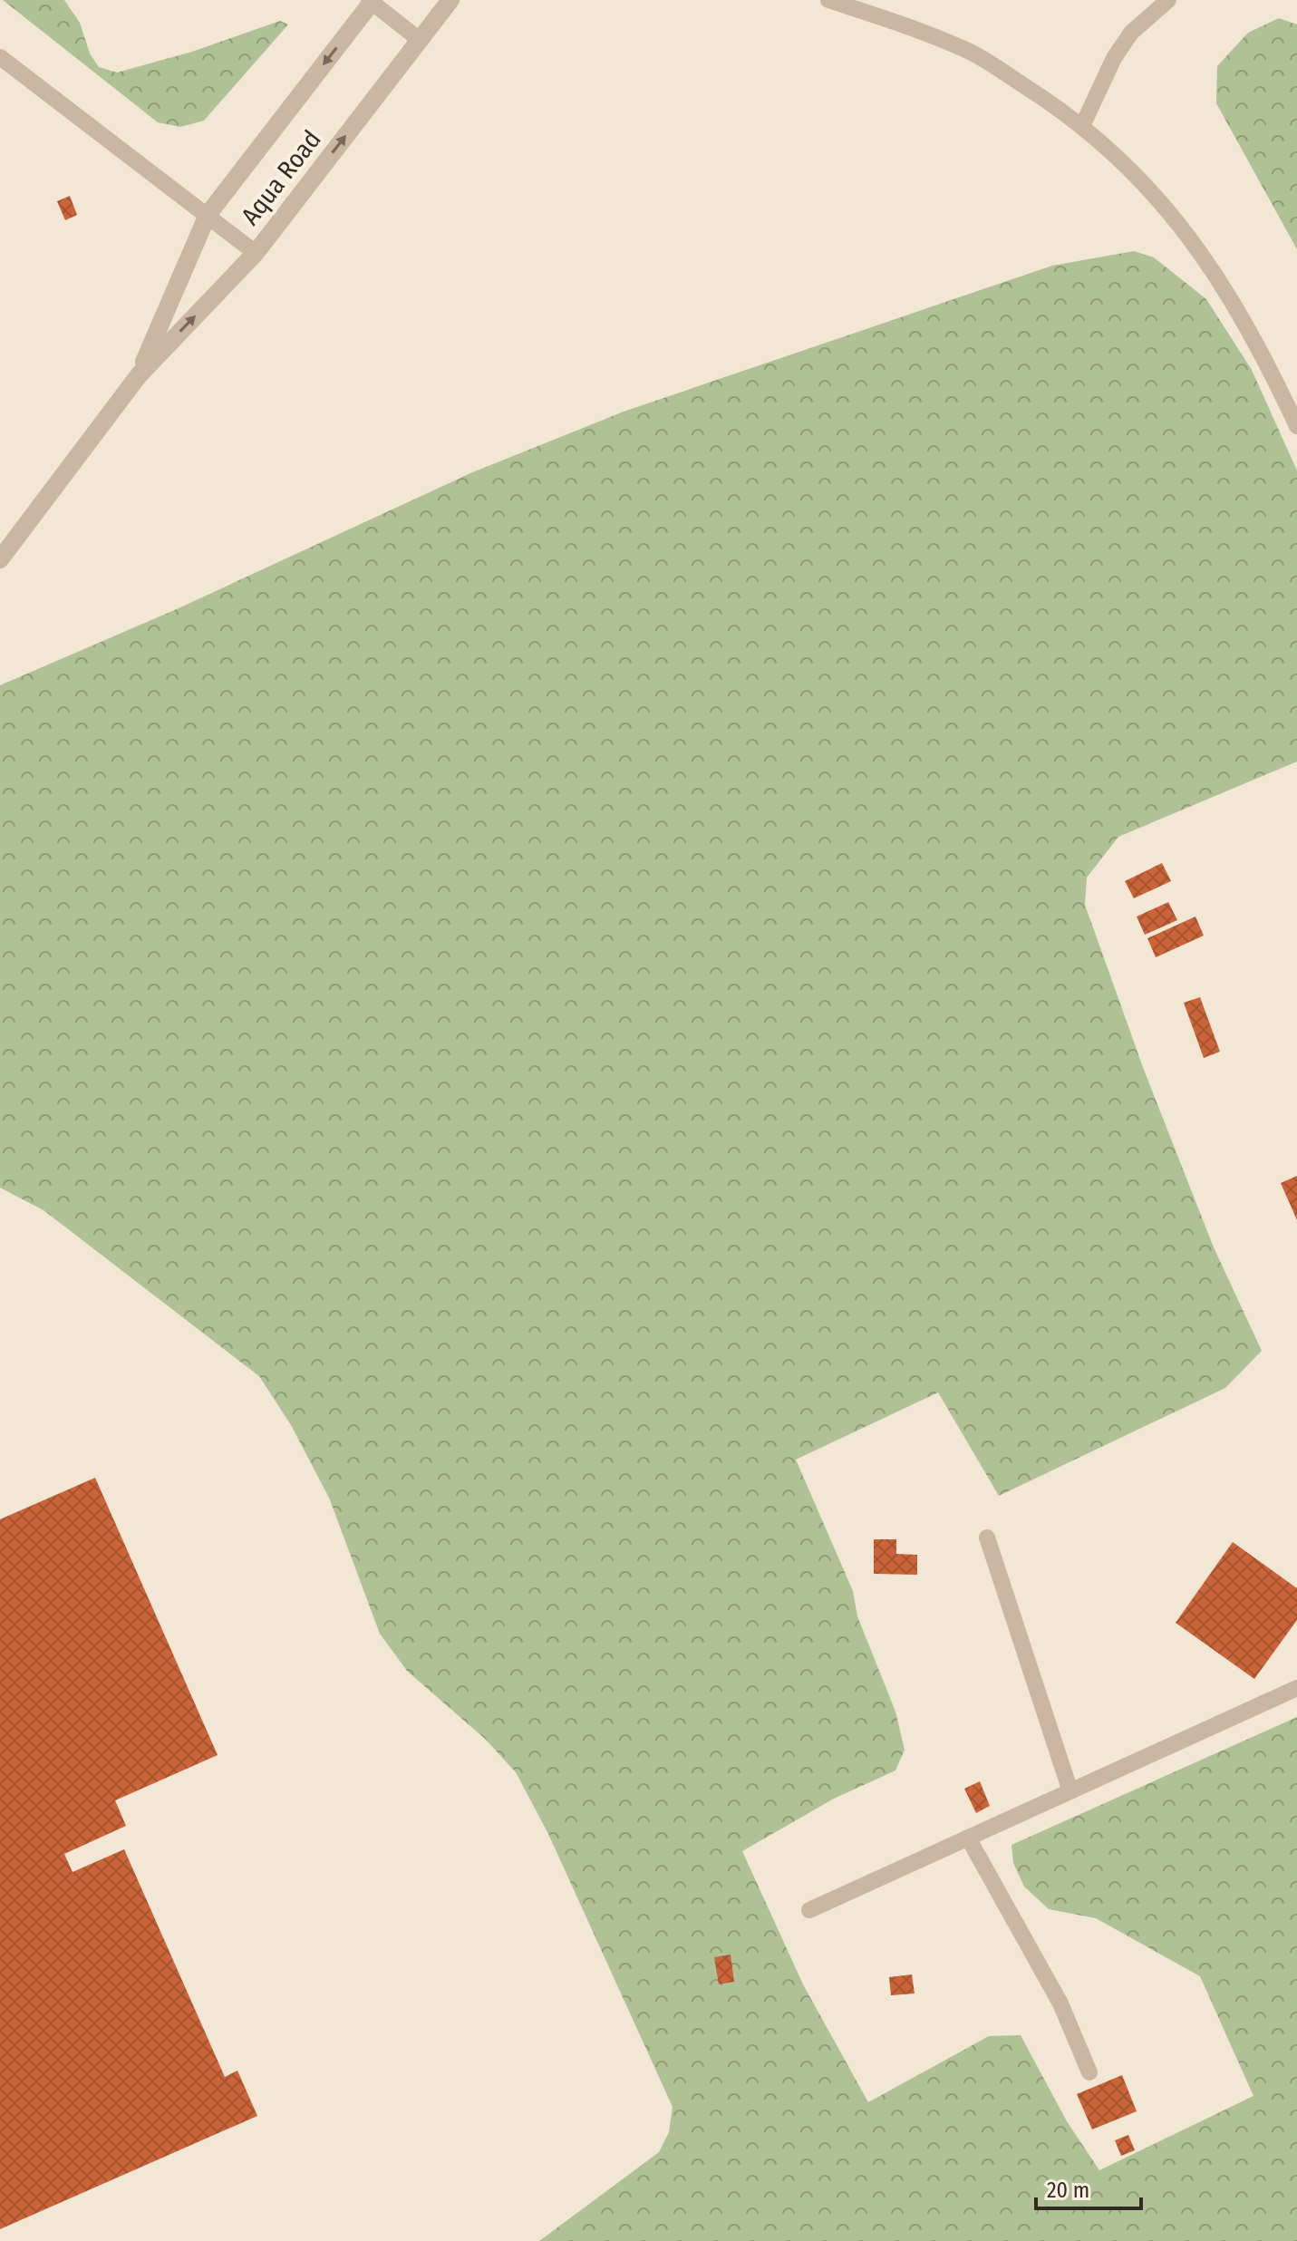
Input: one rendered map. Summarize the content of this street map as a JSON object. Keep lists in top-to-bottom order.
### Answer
{
  "streets": {
    "street": ["Aqua Road"]
  },
  "scale_bar": "20 m"
}
